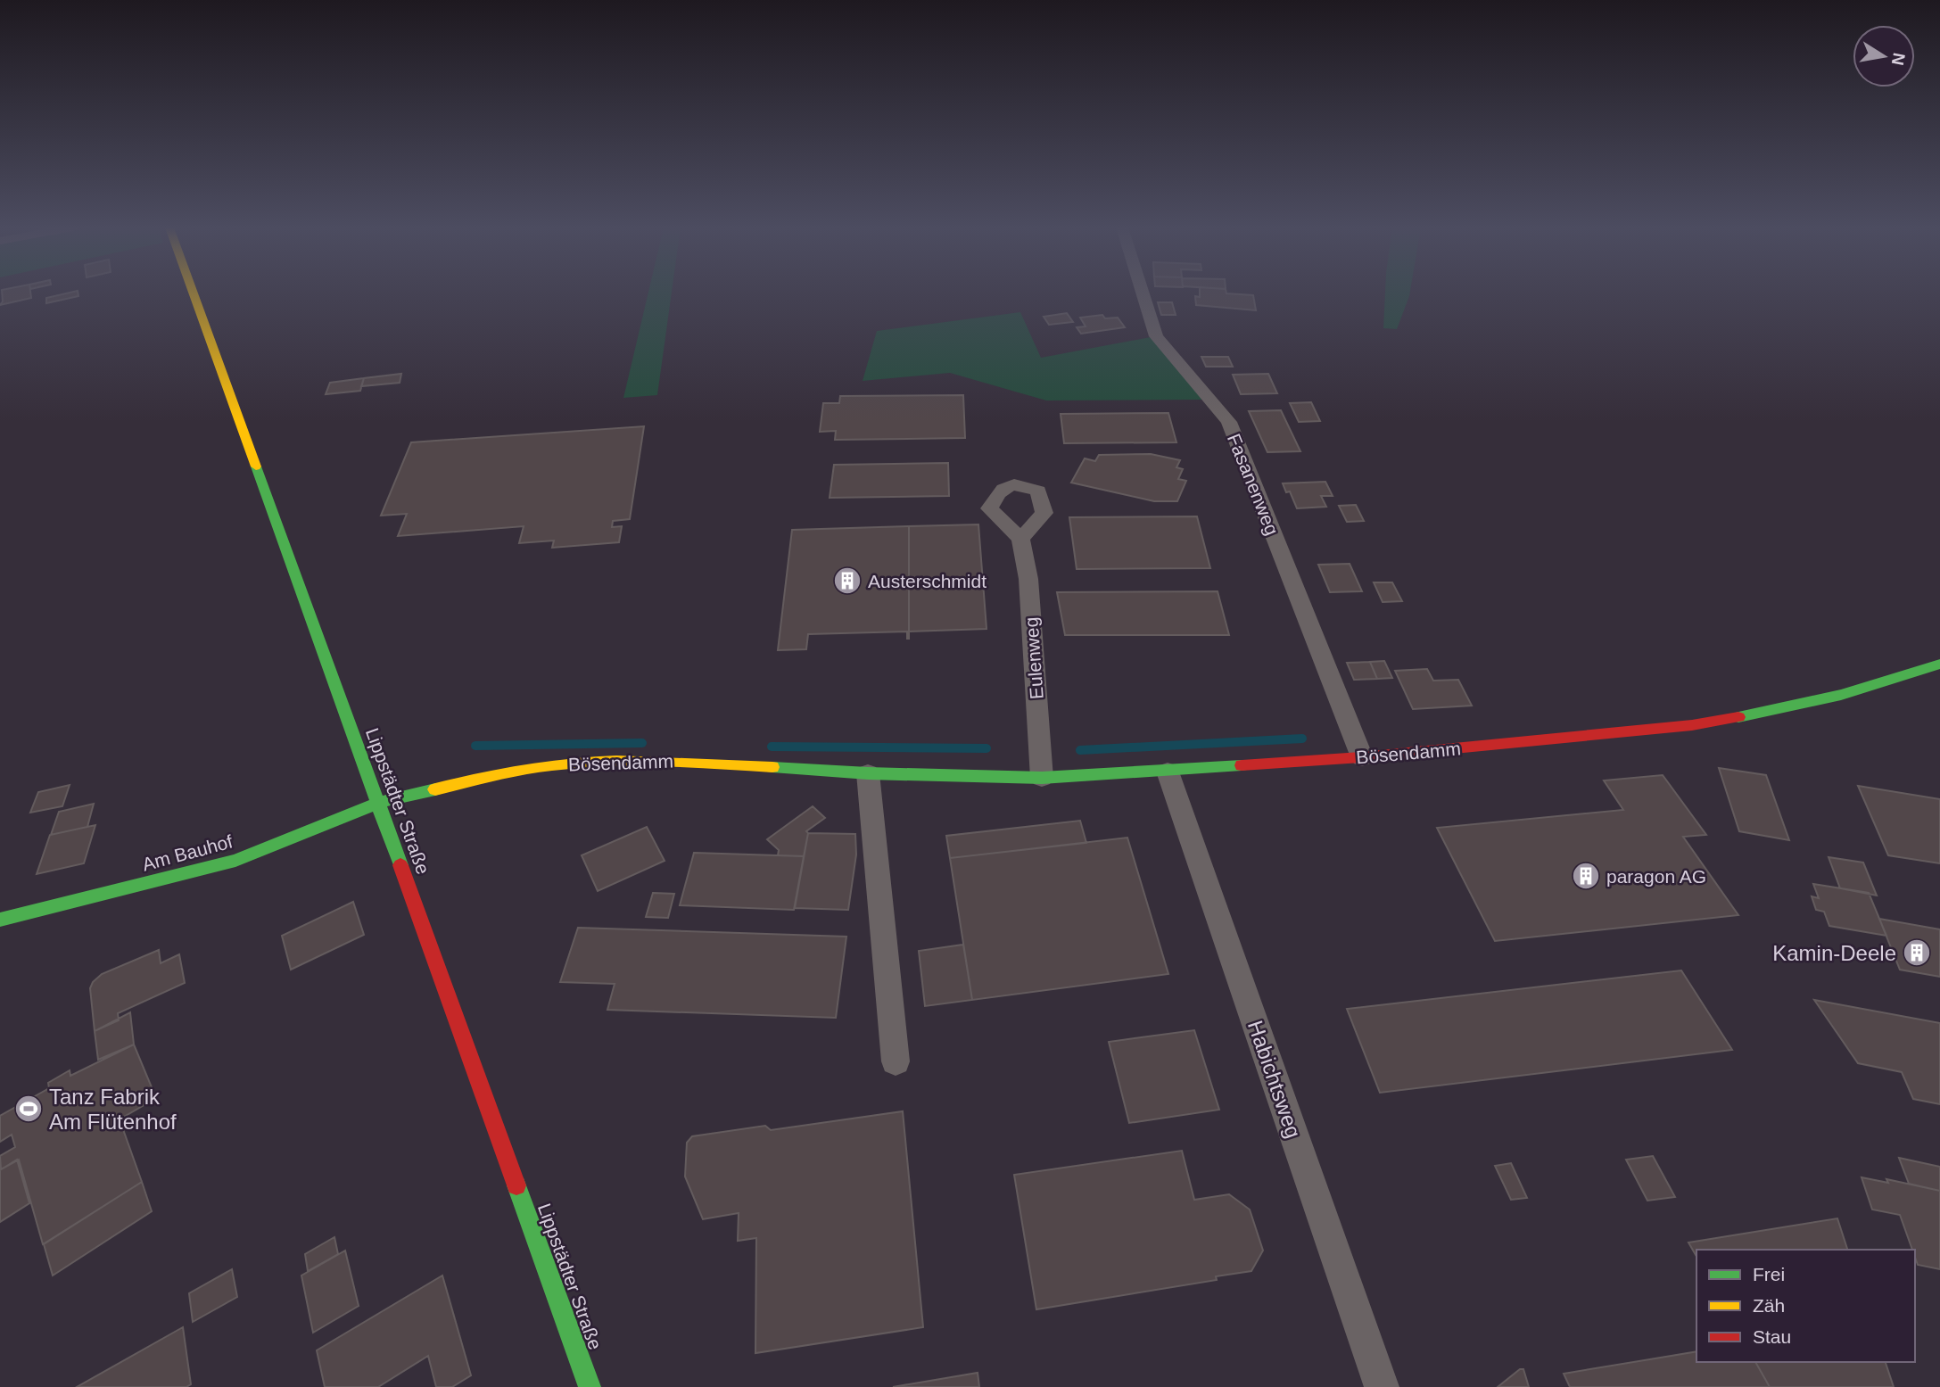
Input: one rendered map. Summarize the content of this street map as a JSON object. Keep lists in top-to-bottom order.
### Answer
{
  "streets": {
    "main road": ["Bösendamm", "Lippstädter Straße", "Am Bauhof"],
    "street": ["Fasanenweg", "Eulenweg", "Habichtsweg"]
  },
  "crossings": [
    ["Fasanenweg", "Bösendamm"],
    ["Eulenweg", "Bösendamm"],
    ["Bösendamm", "Lippstädter Straße"],
    ["Bösendamm", "Am Bauhof"],
    ["Bösendamm", "Habichtsweg"],
    ["Lippstädter Straße", "Am Bauhof"]
  ],
  "places": {
    "building": ["Austerschmidt", "paragon AG", "Kamin-Deele"],
    "sports": ["Tanz Fabrik Am Flütenhof"]
  },
  "legend": ["Frei", "Zäh", "Stau"],
  "north": "right"
}
